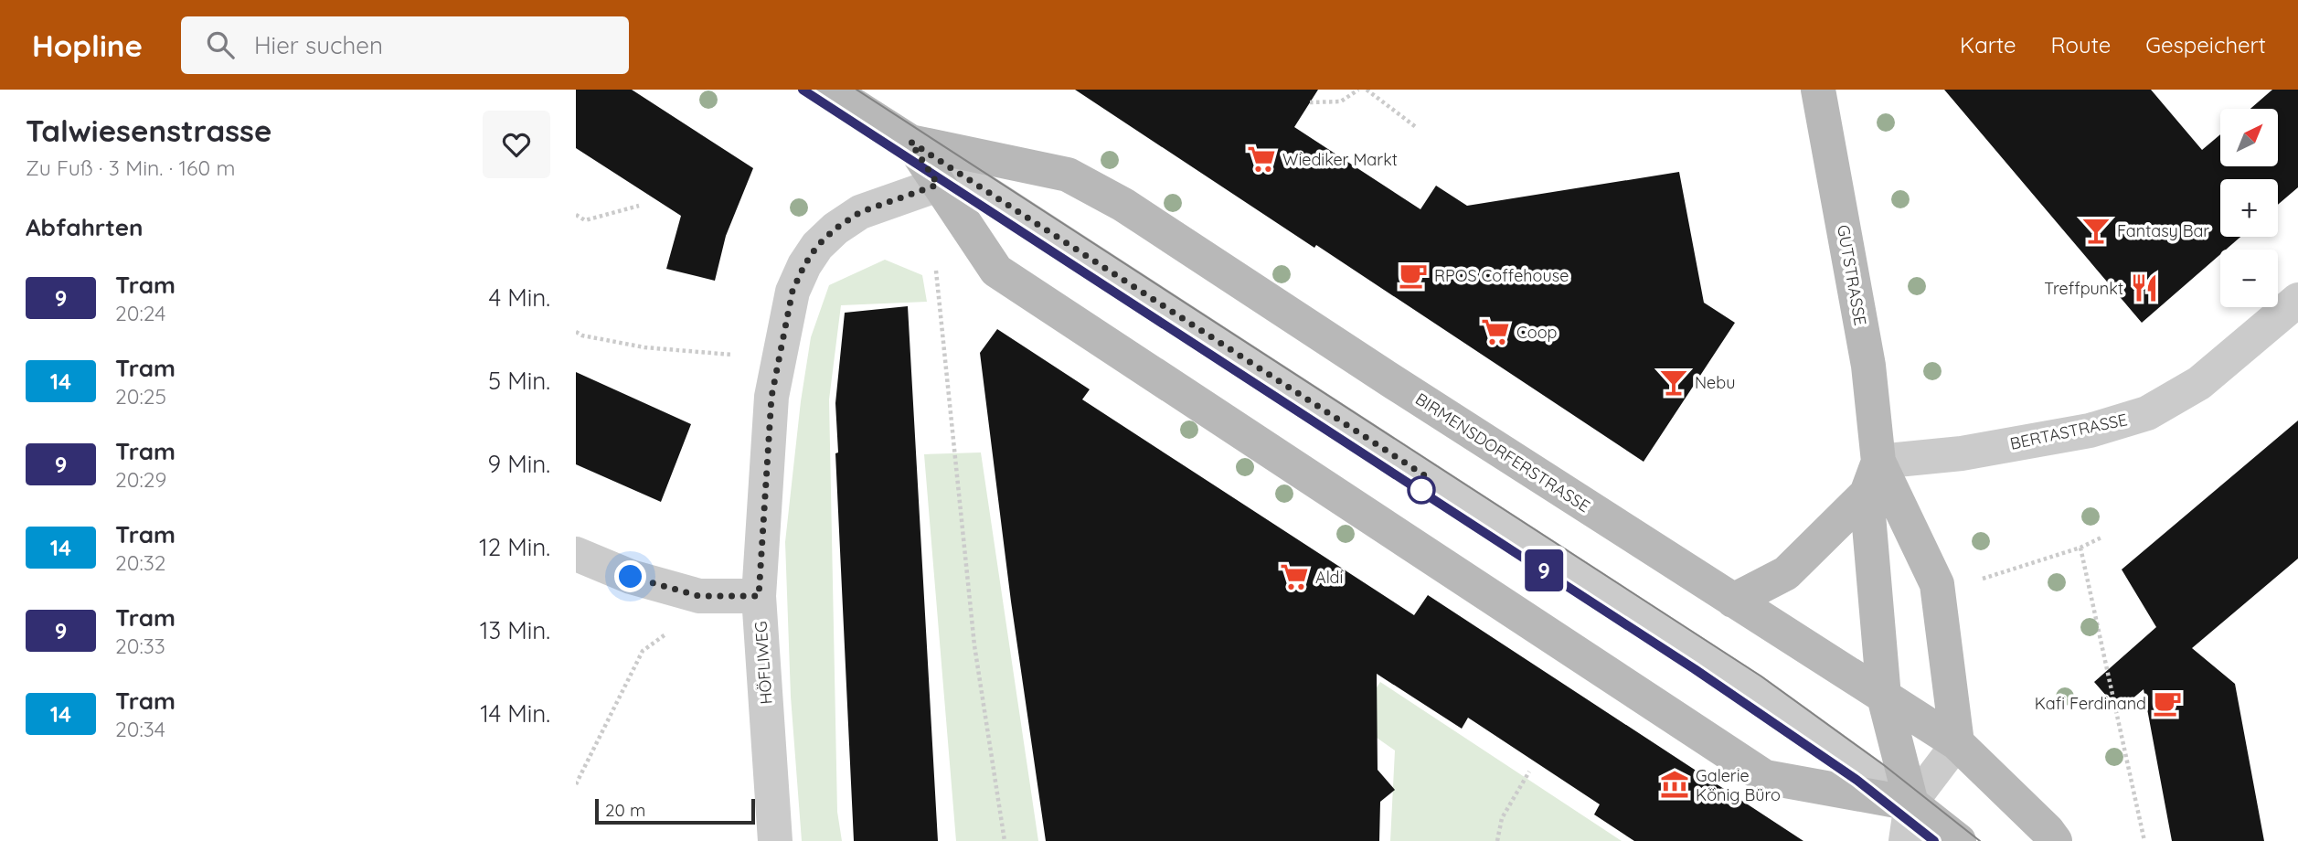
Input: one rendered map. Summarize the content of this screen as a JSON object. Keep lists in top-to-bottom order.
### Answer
{
  "streets": {
    "main road": ["GUTSTRASSE", "BIRMENSDORFERSTRASSE"],
    "street": ["BERTASTRASSE", "HÖFLIWEG"]
  },
  "crossings": [
    ["GUTSTRASSE", "BERTASTRASSE"],
    ["GUTSTRASSE", "BIRMENSDORFERSTRASSE"],
    ["BIRMENSDORFERSTRASSE", "HÖFLIWEG"]
  ],
  "places": {
    "supermarket": ["Wiediker Markt", "Coop", "Aldi"],
    "bar": ["Fantasy Bar", "Nebu"],
    "cafe": ["RPOS Coffehouse", "Kafi Ferdinand"],
    "restaurant": ["Treffpunkt"],
    "museum": ["Galerie König Büro"]
  },
  "lines": ["tram line 9"],
  "scale_bar": "20 m",
  "north": "top right",
  "page": {
    "header": "Hopline",
    "search": "Hier suchen",
    "nav": ["Karte", "Route", "Gespeichert"],
    "heading": [
      ["Talwiesenstrasse", "Zu Fuß · 3 Min. · 160 m"],
      "Abfahrten"
    ],
    "on_map": "9",
    "map_buttons": ["+", "−"],
    "list": [
      {
        "mark": "9",
        "name": "Tram",
        "note": "20:24",
        "value": "4 Min."
      },
      {
        "mark": "14",
        "name": "Tram",
        "note": "20:25",
        "value": "5 Min."
      },
      {
        "mark": "9",
        "name": "Tram",
        "note": "20:29",
        "value": "9 Min."
      },
      {
        "mark": "14",
        "name": "Tram",
        "note": "20:32",
        "value": "12 Min."
      },
      {
        "mark": "9",
        "name": "Tram",
        "note": "20:33",
        "value": "13 Min."
      },
      {
        "mark": "14",
        "name": "Tram",
        "note": "20:34",
        "value": "14 Min."
      }
    ],
    "scale": "20 m"
  }
}
